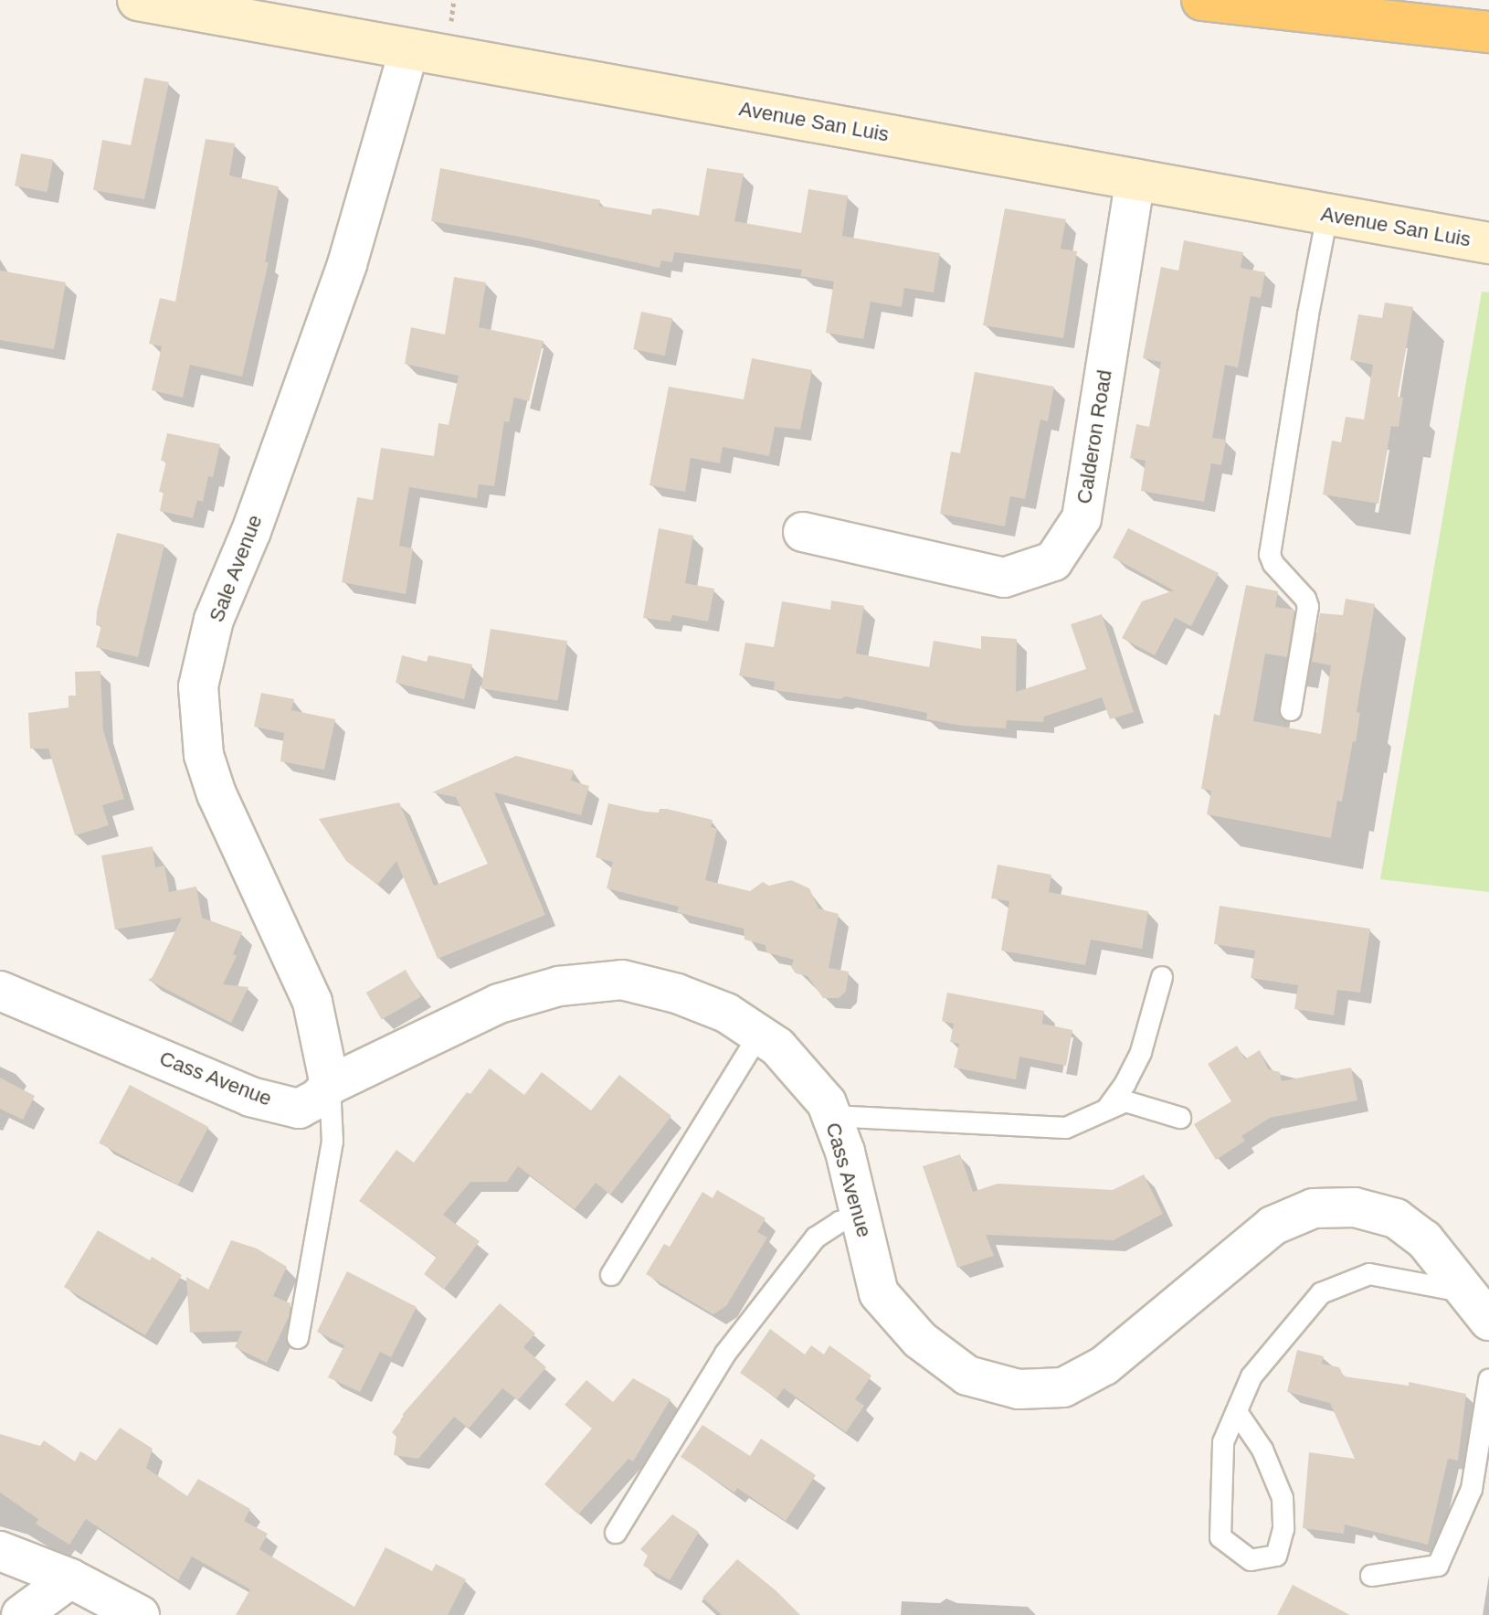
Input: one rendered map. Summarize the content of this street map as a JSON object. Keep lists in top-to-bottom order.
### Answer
{
  "streets": {
    "street": [
      "Avenue San Luis",
      "Calderon Road",
      "Sale Avenue",
      "Cass Avenue"
    ]
  },
  "crossings": [
    ["Avenue San Luis", "Calderon Road"],
    ["Avenue San Luis", "Sale Avenue"],
    ["Sale Avenue", "Cass Avenue"]
  ]
}
